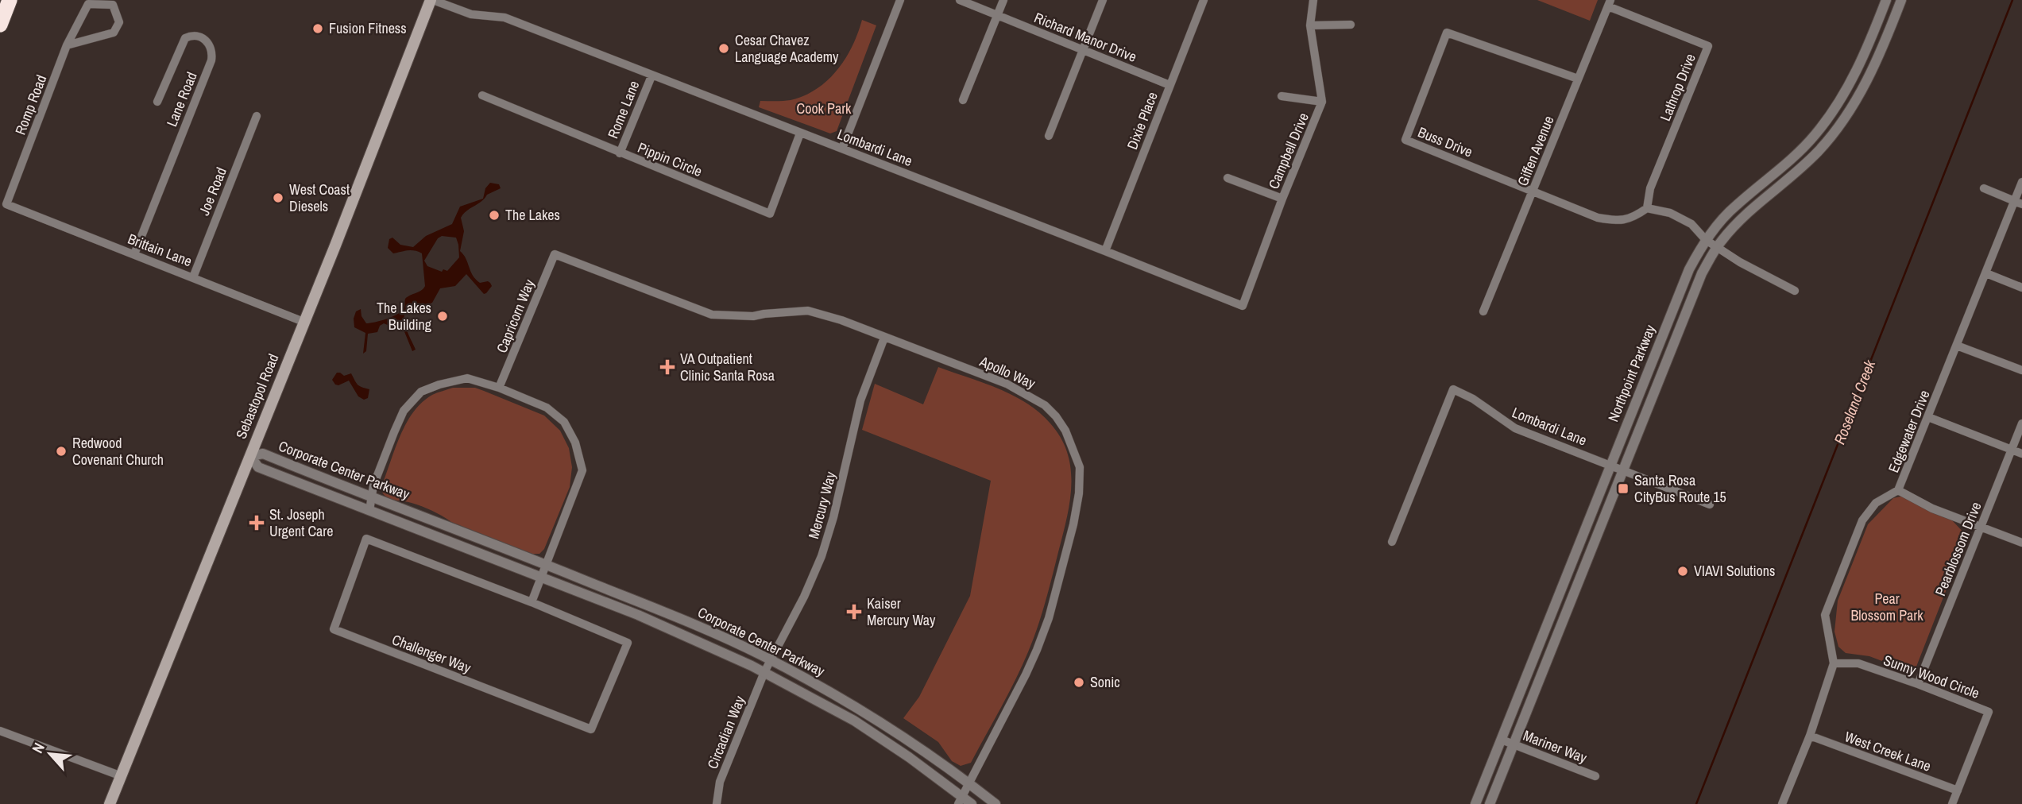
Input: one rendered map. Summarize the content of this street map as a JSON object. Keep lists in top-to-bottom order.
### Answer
{
  "streets": {
    "main road": ["Sebastopol Road"],
    "street": [
      "Richard Manor Drive",
      "Lathrop Drive",
      "Lane Road",
      "Romp Road",
      "Rome Lane",
      "Dixie Place",
      "Buss Drive",
      "Lombardi Lane",
      "Campbell Drive",
      "Giffen Avenue",
      "Pippin Circle",
      "Joe Road",
      "Brittain Lane",
      "Capricorn Way",
      "Apollo Way",
      "Northpoint Parkway",
      "Edgewater Drive",
      "Corporate Center Parkway",
      "Mercury Way",
      "Pearblossom Drive",
      "Challenger Way",
      "Sunny Wood Circle",
      "Circadian Way",
      "Mariner Way",
      "West Creek Lane"
    ]
  },
  "crossings": [
    ["Richard Manor Drive", "Dixie Place"],
    ["Lathrop Drive", "Buss Drive"],
    ["Lathrop Drive", "Giffen Avenue"],
    ["Lane Road", "Brittain Lane"],
    ["Romp Road", "Brittain Lane"],
    ["Rome Lane", "Lombardi Lane"],
    ["Rome Lane", "Pippin Circle"],
    ["Dixie Place", "Lombardi Lane"],
    ["Buss Drive", "Giffen Avenue"],
    ["Lombardi Lane", "Campbell Drive"],
    ["Lombardi Lane", "Pippin Circle"],
    ["Lombardi Lane", "Northpoint Parkway"],
    ["Lombardi Lane", "Sebastopol Road"],
    ["Joe Road", "Brittain Lane"],
    ["Brittain Lane", "Sebastopol Road"],
    ["Capricorn Way", "Apollo Way"],
    ["Capricorn Way", "Corporate Center Parkway"],
    ["Apollo Way", "Corporate Center Parkway"],
    ["Apollo Way", "Mercury Way"],
    ["Northpoint Parkway", "Mariner Way"],
    ["Sebastopol Road", "Corporate Center Parkway"],
    ["Edgewater Drive", "Sunny Wood Circle"],
    ["Edgewater Drive", "West Creek Lane"],
    ["Corporate Center Parkway", "Mercury Way"],
    ["Corporate Center Parkway", "Circadian Way"],
    ["Mercury Way", "Circadian Way"],
    ["Pearblossom Drive", "Sunny Wood Circle"],
    ["Sunny Wood Circle", "West Creek Lane"]
  ],
  "water": ["Roseland Creek"],
  "parks": ["Cook Park", "Pear Blossom Park"],
  "places": {
    "other": [
      "Fusion Fitness",
      "Cesar Chavez Language Academy",
      "West Coast Diesels",
      "The Lakes",
      "The Lakes Building",
      "Redwood Covenant Church",
      "VIAVI Solutions",
      "Sonic"
    ],
    "health": ["VA Outpatient Clinic Santa Rosa", "St. Joseph Urgent Care", "Kaiser Mercury Way"],
    "transit": ["Santa Rosa CityBus Route 15"]
  },
  "north": "top left"
}
